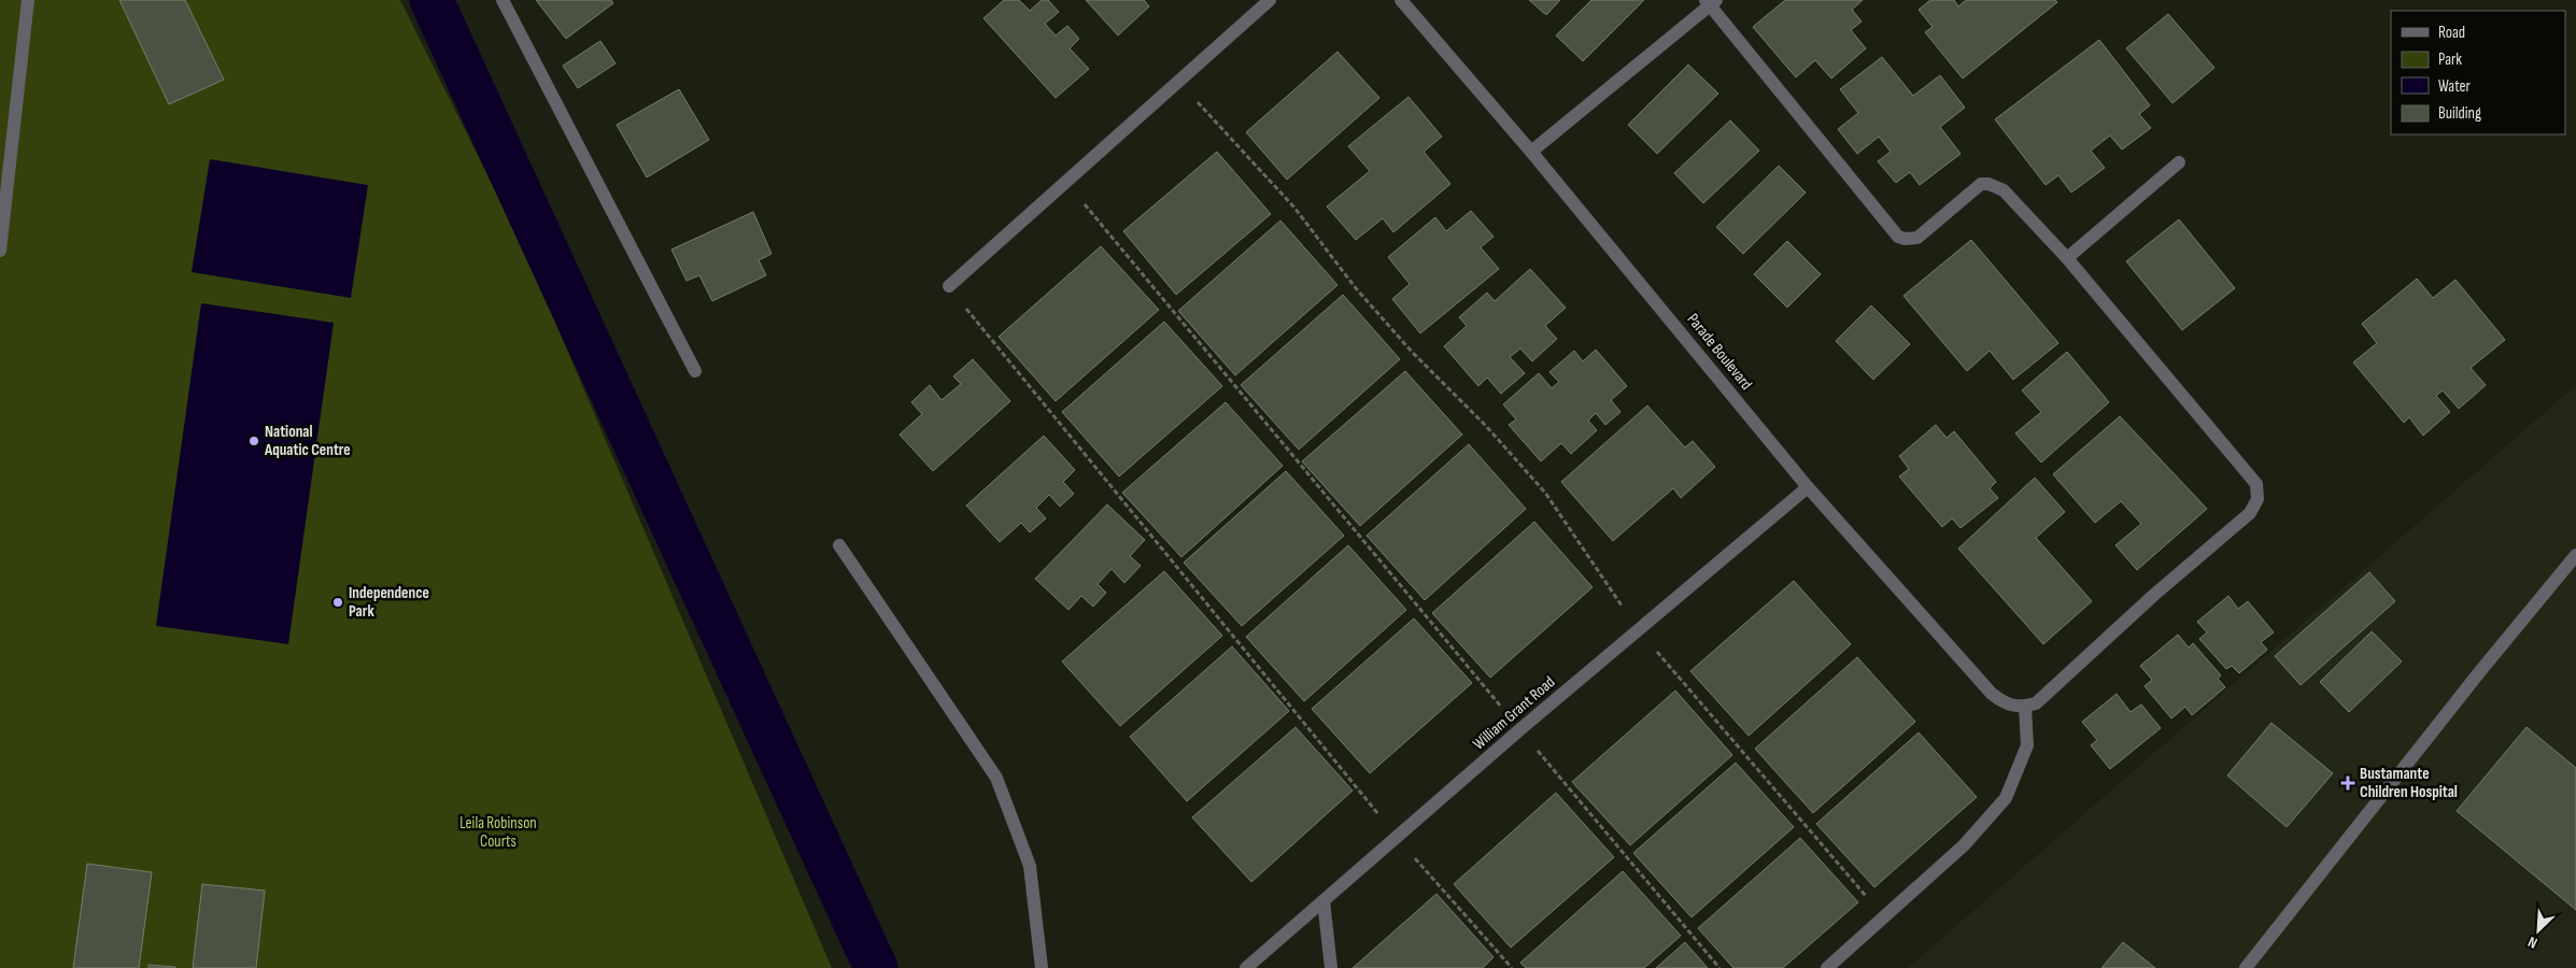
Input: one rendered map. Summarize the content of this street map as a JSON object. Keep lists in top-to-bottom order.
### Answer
{
  "streets": {
    "street": ["Parade Boulevard", "William Grant Road"]
  },
  "crossings": [
    ["Parade Boulevard", "William Grant Road"]
  ],
  "parks": ["Leila Robinson Courts"],
  "places": {
    "other": ["National Aquatic Centre", "Independence Park"],
    "health": ["Bustamante Children Hospital"]
  },
  "legend": [
    "Road",
    "Park",
    "Water",
    "Building"
  ],
  "north": "bottom left"
}
